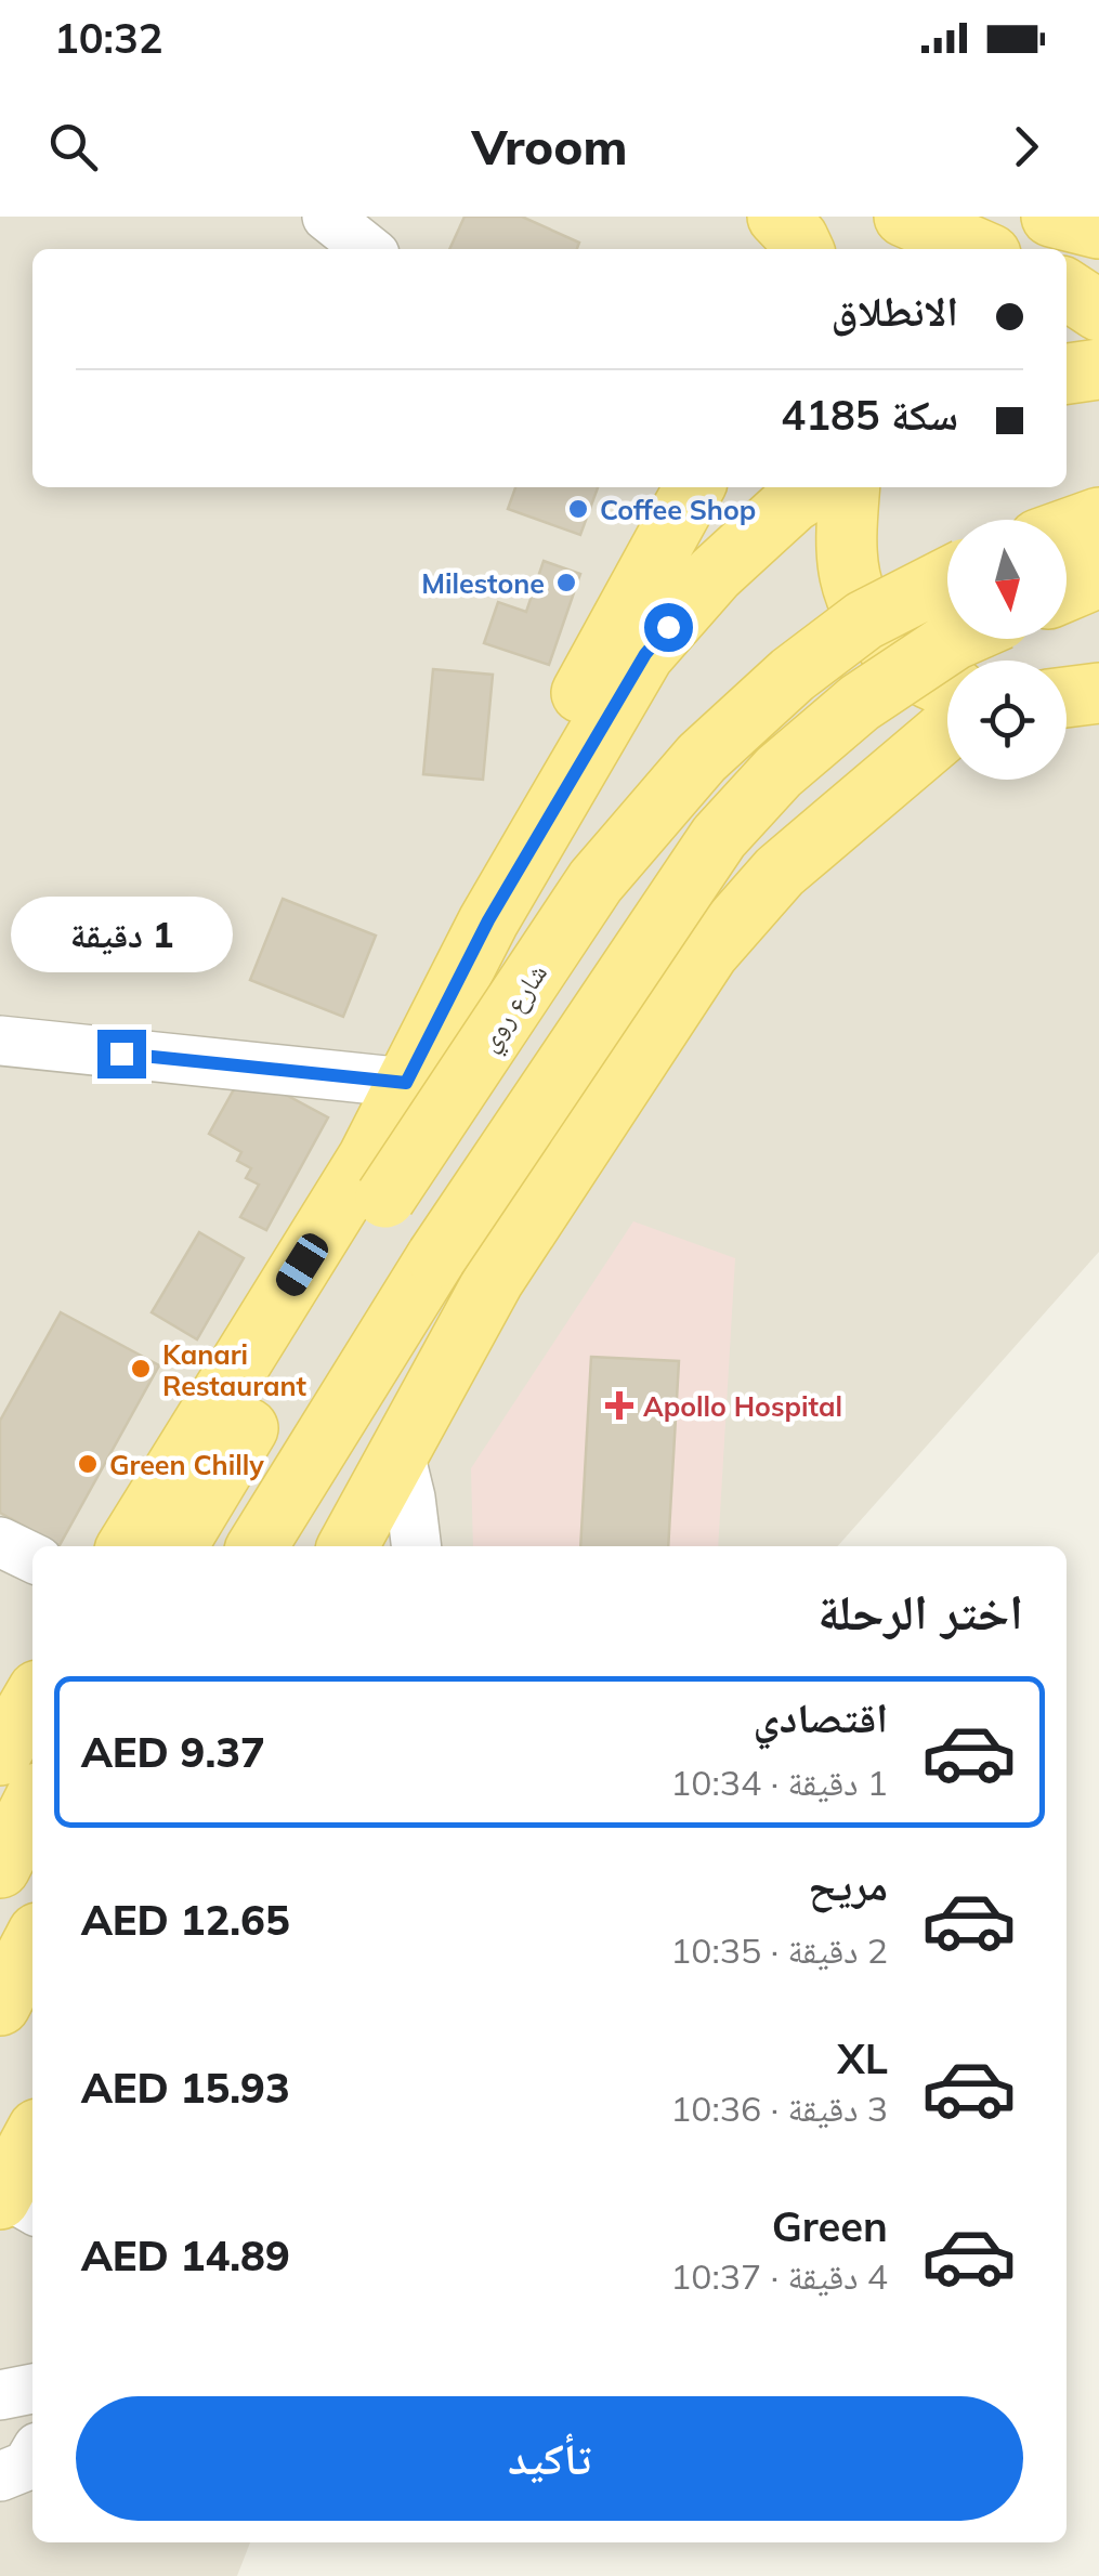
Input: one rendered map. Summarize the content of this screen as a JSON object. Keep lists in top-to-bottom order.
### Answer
{
  "streets": {
    "main road": ["شارع روي"]
  },
  "places": {
    "other": [
      "Coffee Shop",
      "Milestone",
      "Kanari Restaurant",
      "Green Chilly"
    ],
    "health": ["Apollo Hospital"]
  },
  "north": "bottom",
  "page": {
    "status": "10:32",
    "header": "Vroom",
    "banner": ["الانطلاق", "سكة 4185"],
    "bubble": "1 دقيقة",
    "heading": "اختر الرحلة",
    "list": [
      {
        "name": "اقتصادي",
        "note": "1 دقيقة · 10:34",
        "value": "AED 9.37"
      },
      {
        "name": "مريح",
        "note": "2 دقيقة · 10:35",
        "value": "AED 12.65"
      },
      {
        "name": "XL",
        "note": "3 دقيقة · 10:36",
        "value": "AED 15.93"
      },
      {
        "name": "Green",
        "note": "4 دقيقة · 10:37",
        "value": "AED 14.89"
      }
    ],
    "buttons": "تأكيد"
  }
}
